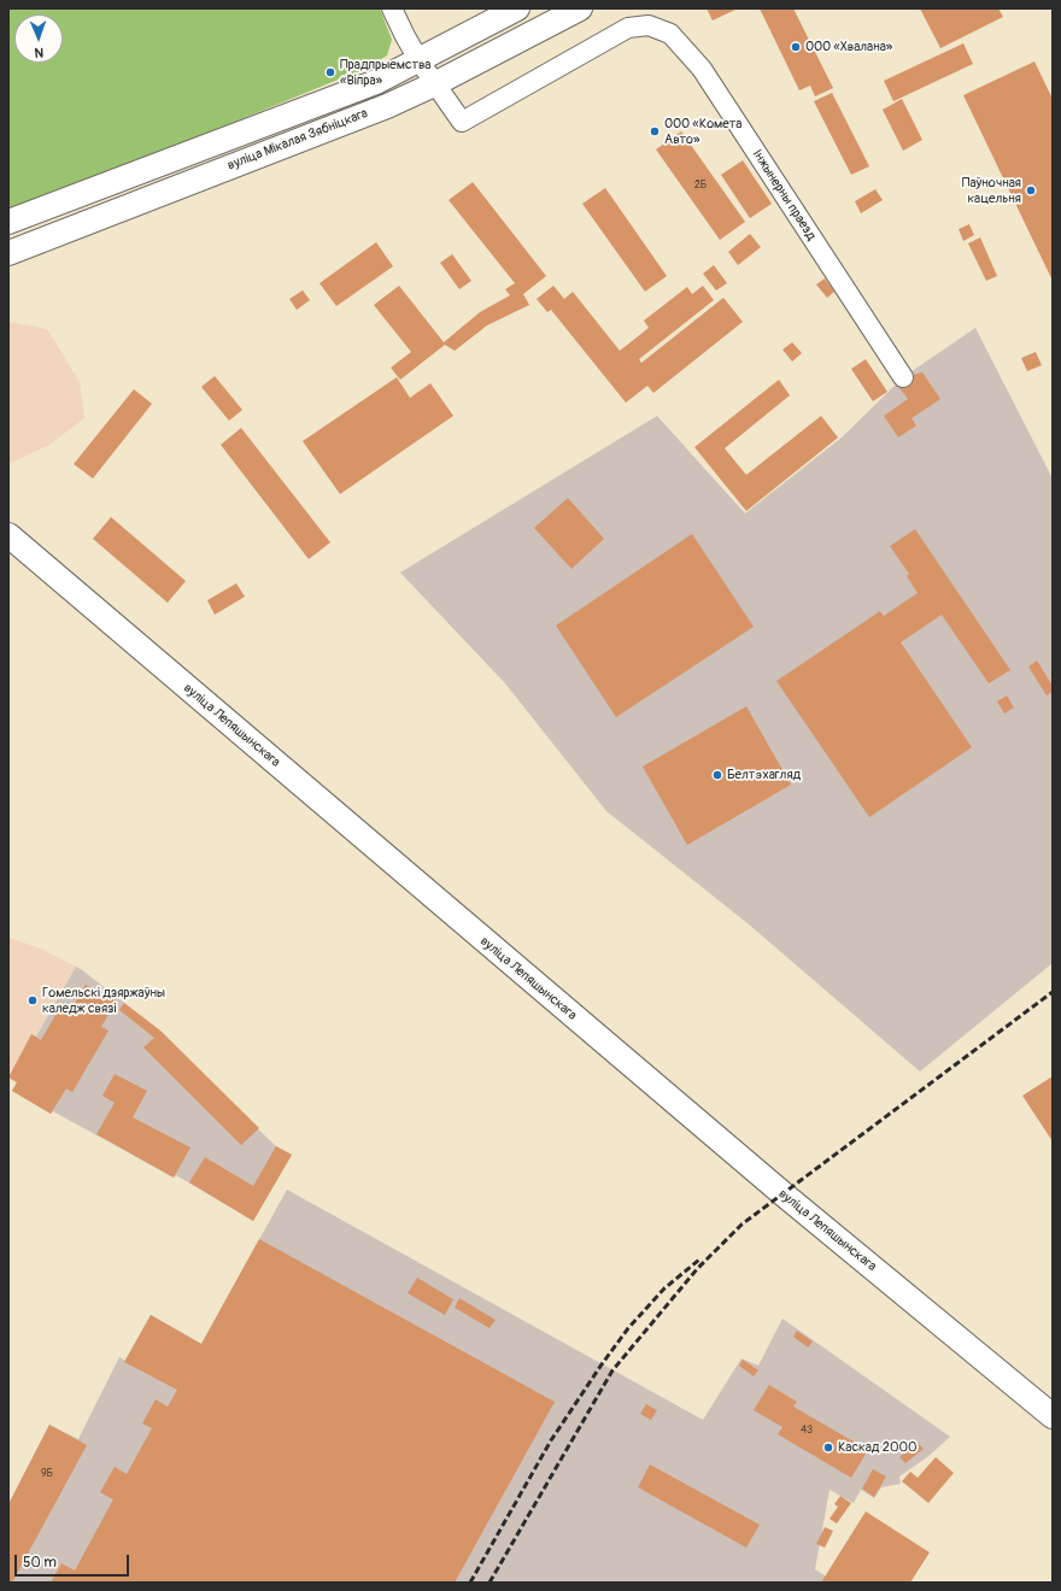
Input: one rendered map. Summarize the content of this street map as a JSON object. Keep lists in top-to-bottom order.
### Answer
{
  "streets": {
    "main road": ["вуліца Мікалая Зябніцкага", "вуліца Лепяшынскага"],
    "street": ["Інжынерны праезд"]
  },
  "crossings": [
    ["вуліца Мікалая Зябніцкага", "Інжынерны праезд"]
  ],
  "places": [
    "ООО «Хвалана»",
    "Прадпрыемства «Віпра»",
    "ООО «Комета Авто»",
    "Паўночная кацельня",
    "Белтэхагляд",
    "Гомельскі дзяржаўны каледж связі",
    "Каскад 2000"
  ],
  "house_numbers": ["2Б", "43", "9Б"],
  "scale_bar": "50 m",
  "north": "bottom"
}
